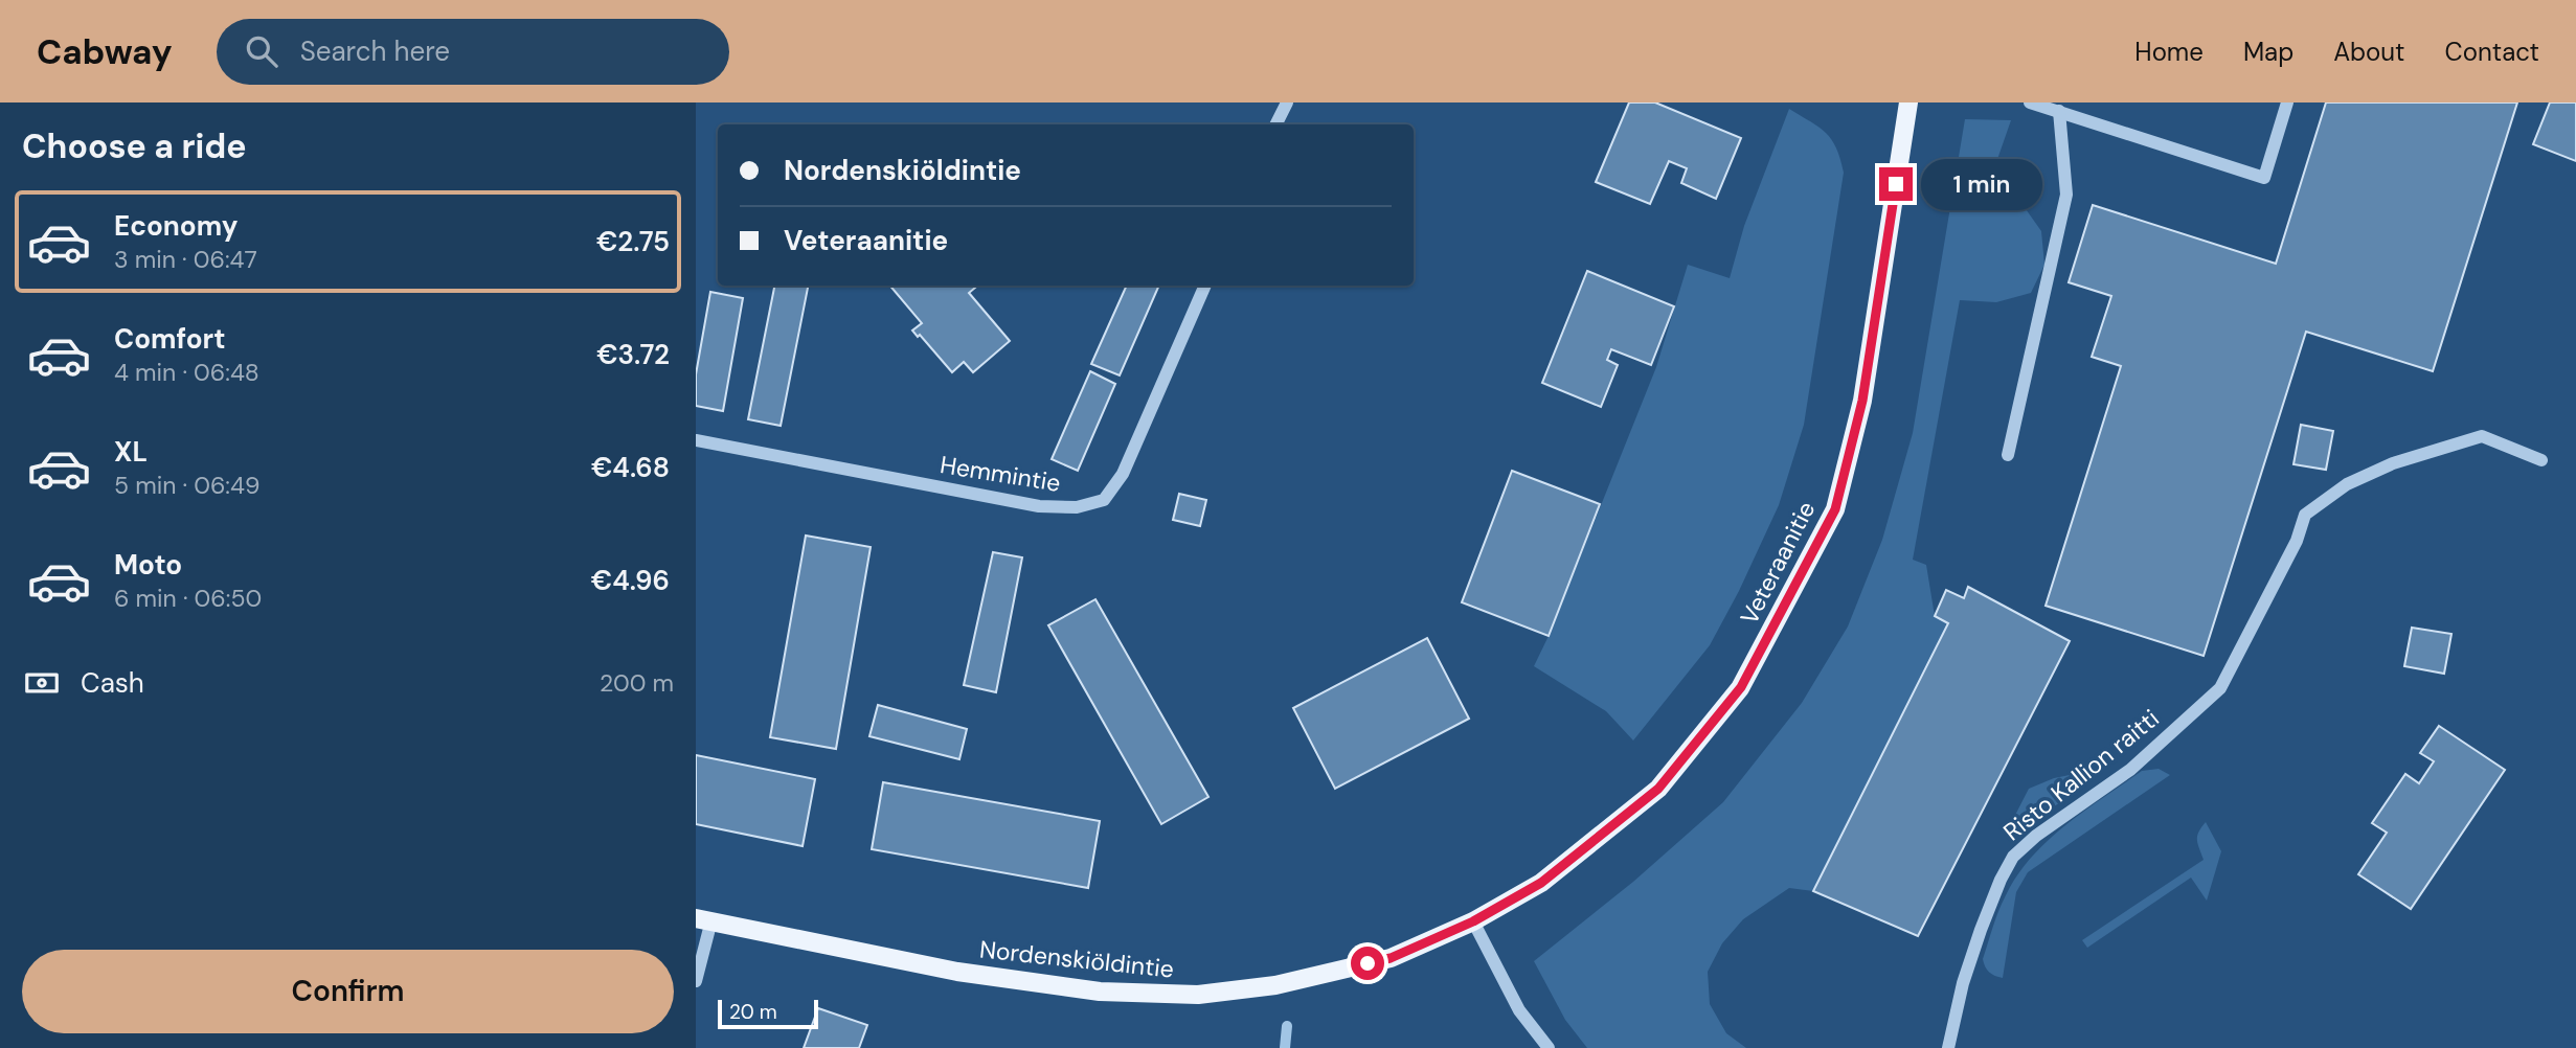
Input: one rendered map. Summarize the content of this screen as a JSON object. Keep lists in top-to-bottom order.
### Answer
{
  "streets": {
    "main road": ["Veteraanitie", "Nordenskiöldintie"],
    "street": ["Hemmintie", "Risto Kallion raitti"]
  },
  "crossings": [
    ["Veteraanitie", "Nordenskiöldintie"]
  ],
  "scale_bar": "20 m",
  "page": {
    "header": "Cabway",
    "search": "Search here",
    "nav": [
      "Home",
      "Map",
      "About",
      "Contact"
    ],
    "heading": "Choose a ride",
    "banner": ["Nordenskiöldintie", "Veteraanitie"],
    "bubble": "1 min",
    "list": [
      {
        "name": "Economy",
        "note": "3 min · 06:47",
        "value": "€2.75"
      },
      {
        "name": "Comfort",
        "note": "4 min · 06:48",
        "value": "€3.72"
      },
      {
        "name": "XL",
        "note": "5 min · 06:49",
        "value": "€4.68"
      },
      {
        "name": "Moto",
        "note": "6 min · 06:50",
        "value": "€4.96"
      }
    ],
    "pay": ["Cash", "200 m"],
    "buttons": "Confirm",
    "scale": "20 m"
  }
}
